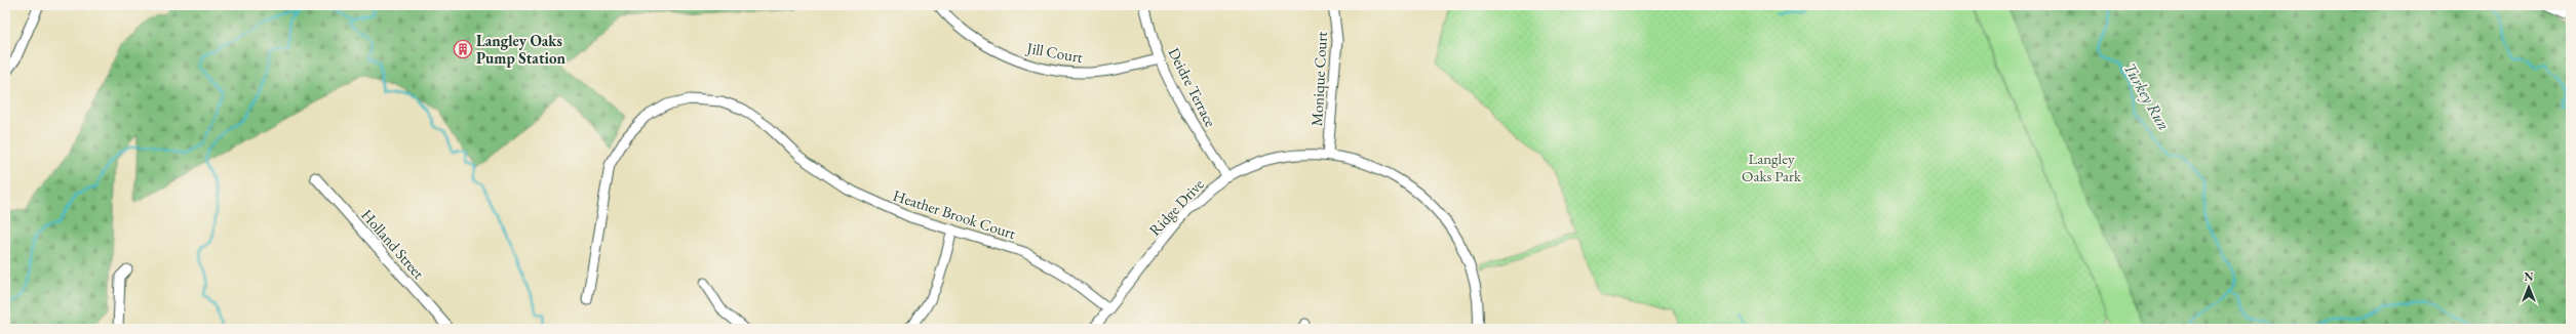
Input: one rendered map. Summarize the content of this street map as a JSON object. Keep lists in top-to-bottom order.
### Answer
{
  "streets": {
    "street": [
      "Jill Court",
      "Monique Court",
      "Deidre Terrace",
      "Ridge Drive",
      "Heather Brook Court",
      "Holland Street"
    ]
  },
  "crossings": [
    ["Jill Court", "Deidre Terrace"],
    ["Monique Court", "Ridge Drive"],
    ["Deidre Terrace", "Ridge Drive"],
    ["Ridge Drive", "Heather Brook Court"]
  ],
  "water": ["Turkey Run"],
  "parks": ["Langley Oaks Park"],
  "places": {
    "building": ["Langley Oaks Pump Station"]
  },
  "north": "top"
}
